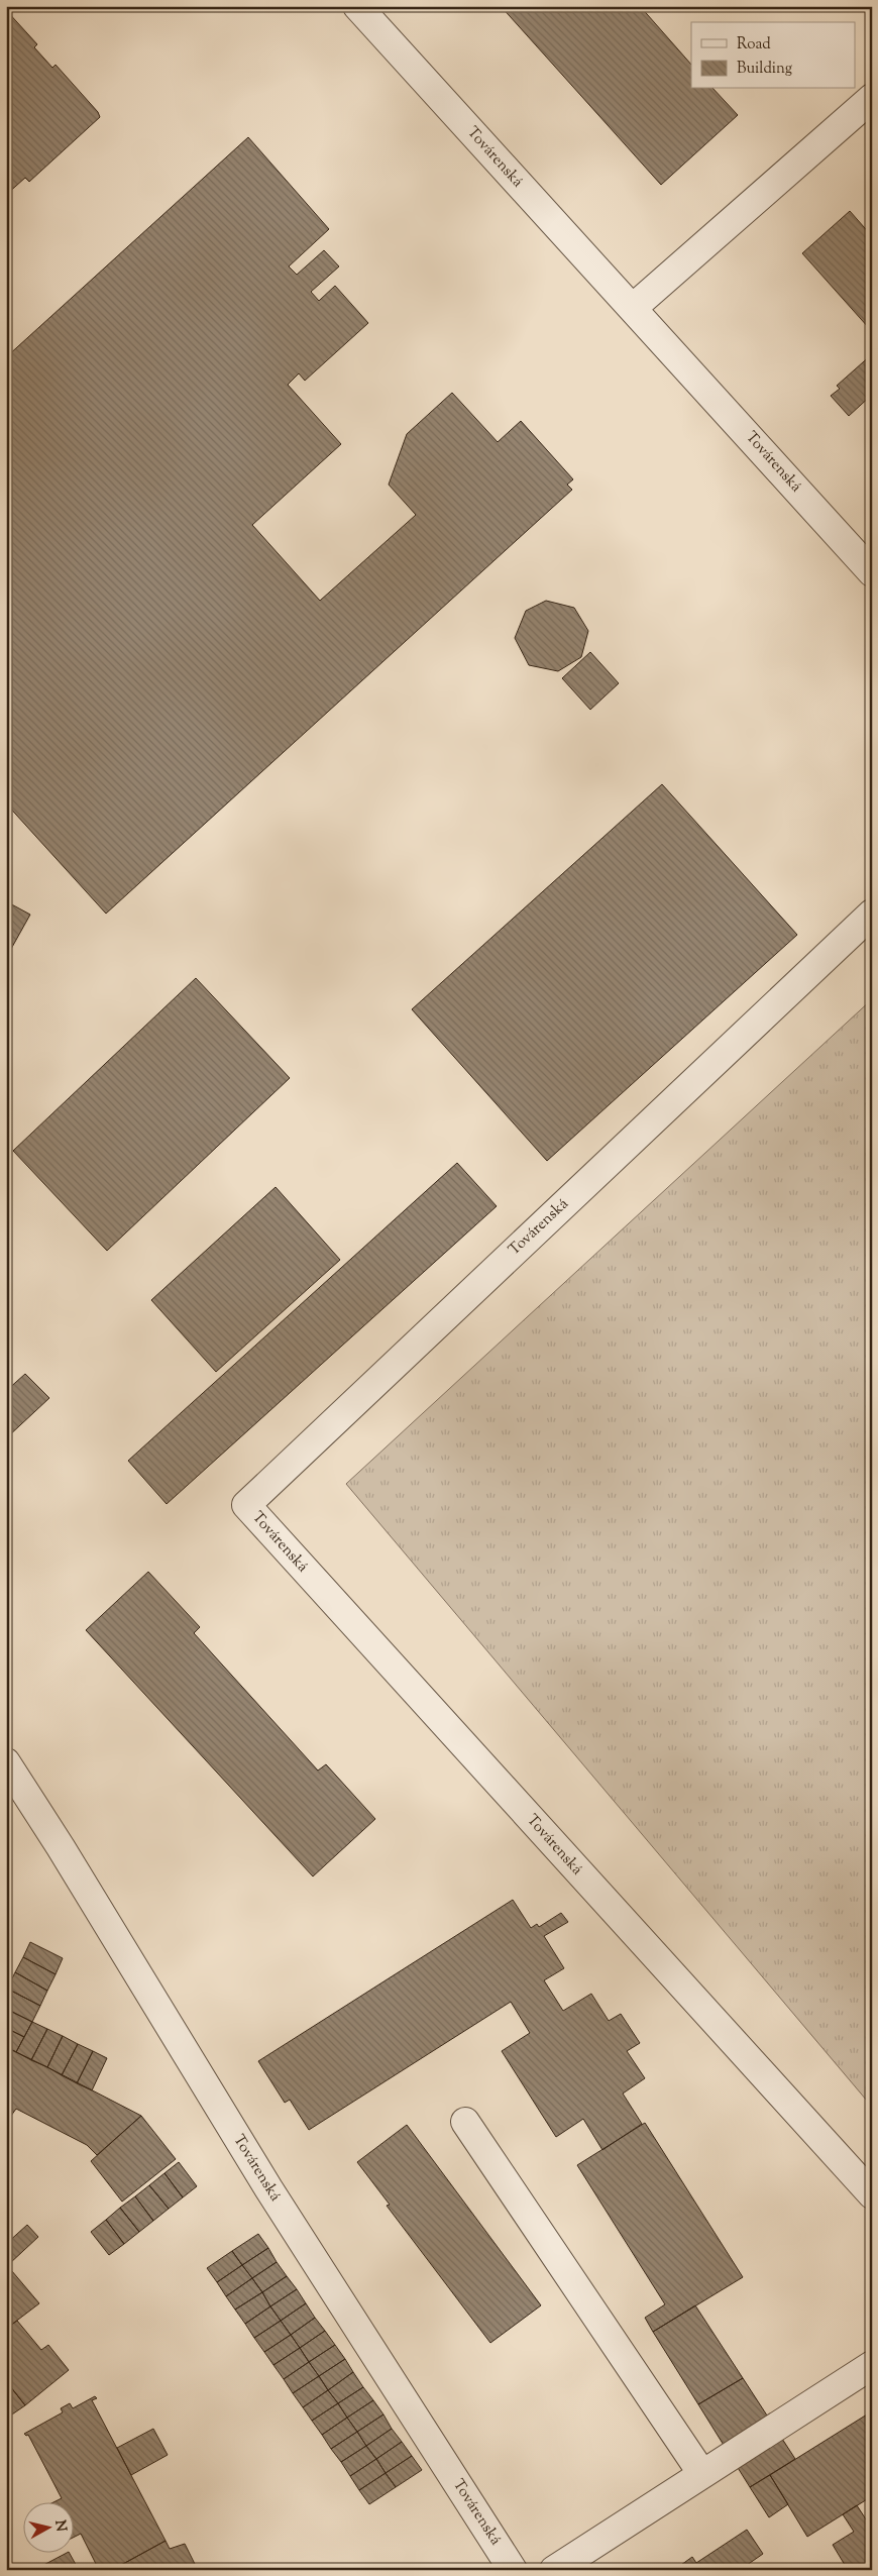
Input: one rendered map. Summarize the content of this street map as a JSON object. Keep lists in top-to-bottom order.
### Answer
{
  "streets": {
    "street": ["Továrenská"]
  },
  "legend": ["Road", "Building"],
  "north": "right"
}
